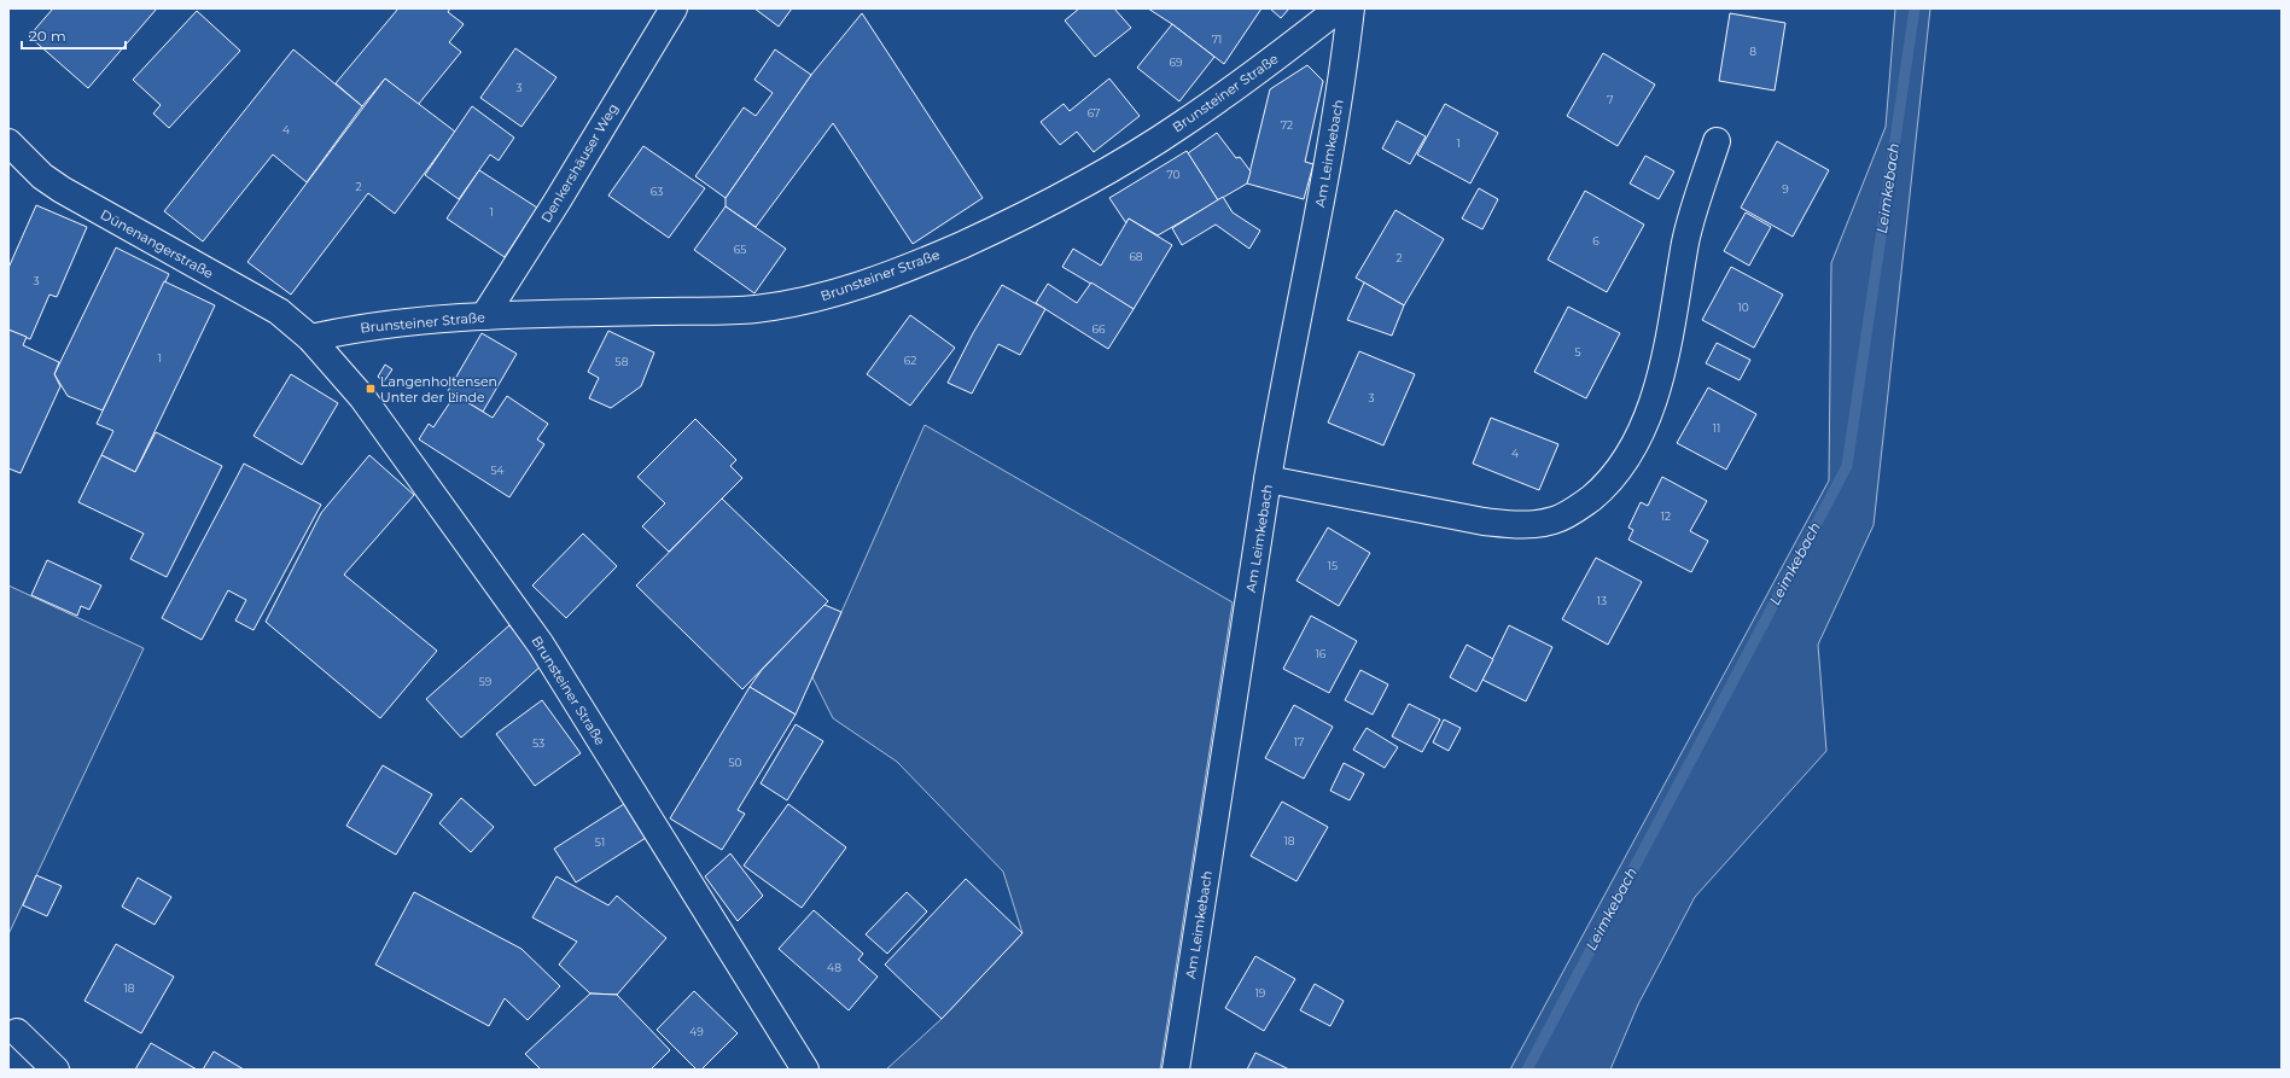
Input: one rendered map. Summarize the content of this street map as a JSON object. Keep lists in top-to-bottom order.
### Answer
{
  "streets": {
    "street": [
      "Brunsteiner Straße",
      "Am Leimkebach",
      "Denkershäuser Weg",
      "Dünenangerstraße"
    ]
  },
  "crossings": [
    ["Brunsteiner Straße", "Denkershäuser Weg"],
    ["Brunsteiner Straße", "Dünenangerstraße"]
  ],
  "water": ["Leimkebach"],
  "places": {
    "transit": ["Langenholtensen Unter der Linde"]
  },
  "house_numbers": [
    "71",
    "8",
    "69",
    "3",
    "7",
    "67",
    "72",
    "4",
    "1",
    "70",
    "2",
    "9",
    "63",
    "1",
    "6",
    "65",
    "68",
    "2",
    "3",
    "10",
    "66",
    "5",
    "1",
    "62",
    "58",
    "3",
    "11",
    "4",
    "54",
    "12",
    "15",
    "13",
    "16",
    "59",
    "17",
    "53",
    "50",
    "18",
    "51",
    "48",
    "18",
    "19",
    "49"
  ],
  "scale_bar": "20 m"
}
